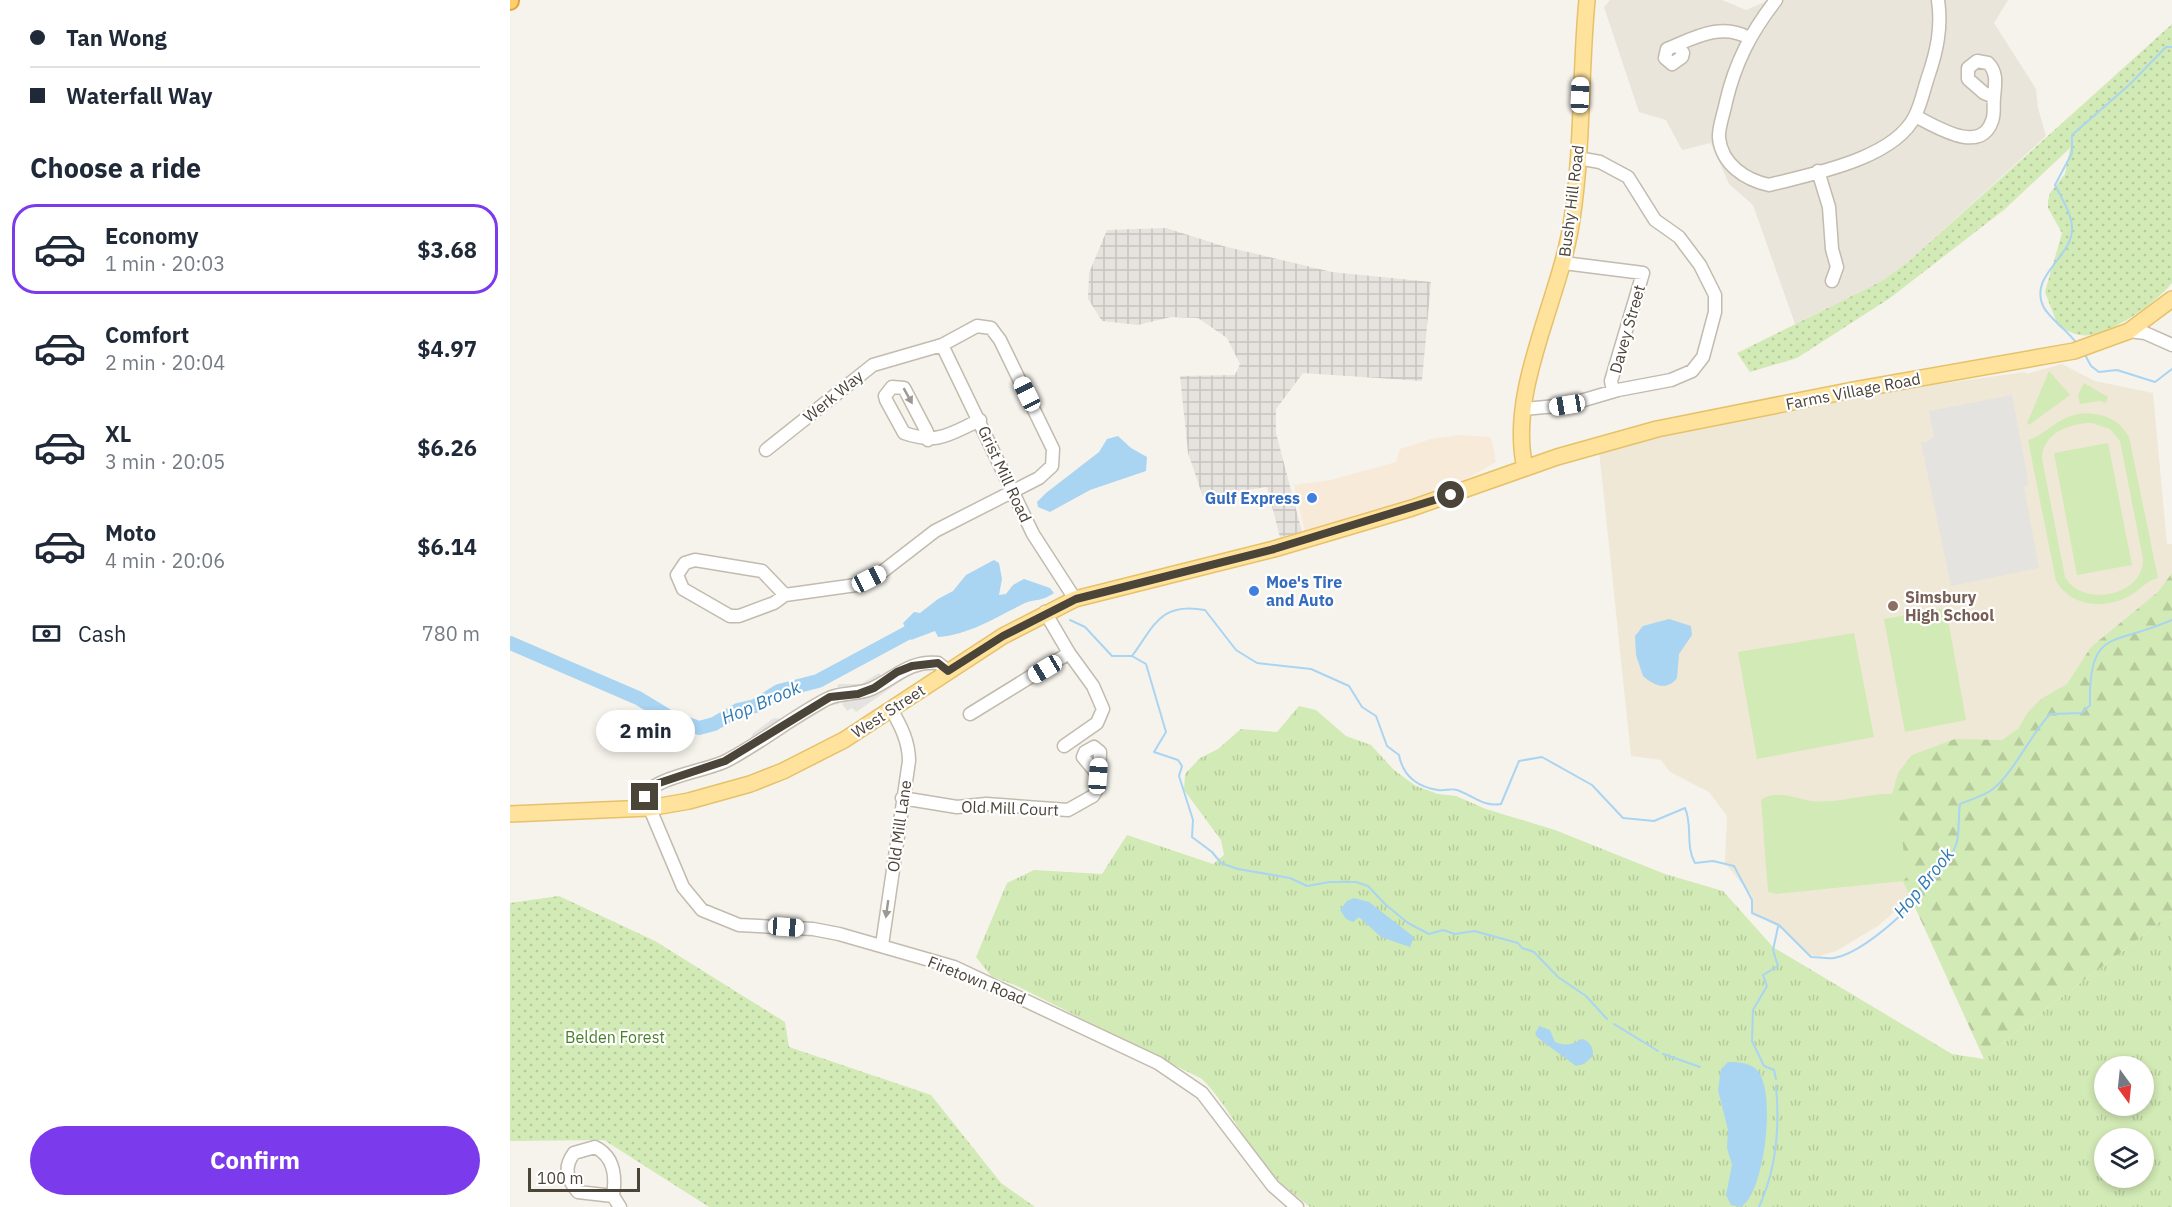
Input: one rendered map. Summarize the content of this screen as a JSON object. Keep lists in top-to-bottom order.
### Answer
{
  "streets": {
    "main road": ["Bushy Hill Road", "Farms Village Road", "West Street"],
    "street": [
      "Davey Street",
      "Werk Way",
      "Grist Mill Road",
      "Old Mill Court",
      "Old Mill Lane",
      "Firetown Road"
    ]
  },
  "crossings": [
    ["Bushy Hill Road", "Davey Street"],
    ["Bushy Hill Road", "Farms Village Road"],
    ["Bushy Hill Road", "West Street"],
    ["Farms Village Road", "West Street"],
    ["Werk Way", "Grist Mill Road"],
    ["Grist Mill Road", "West Street"],
    ["West Street", "Old Mill Lane"],
    ["West Street", "Firetown Road"],
    ["Old Mill Court", "Old Mill Lane"],
    ["Old Mill Lane", "Firetown Road"]
  ],
  "one_way": ["Old Mill Lane"],
  "water": ["Hop Brook"],
  "parks": ["Belden Forest"],
  "places": ["Gulf Express", "Moe's Tire and Auto", "Simsbury High School"],
  "scale_bar": "100 m",
  "north": "bottom",
  "page": {
    "banner": ["Tan Wong", "Waterfall Way"],
    "heading": "Choose a ride",
    "list": [
      {
        "name": "Economy",
        "note": "1 min · 20:03",
        "value": "$3.68"
      },
      {
        "name": "Comfort",
        "note": "2 min · 20:04",
        "value": "$4.97"
      },
      {
        "name": "XL",
        "note": "3 min · 20:05",
        "value": "$6.26"
      },
      {
        "name": "Moto",
        "note": "4 min · 20:06",
        "value": "$6.14"
      }
    ],
    "pay": ["Cash", "780 m"],
    "bubble": "2 min",
    "buttons": "Confirm",
    "scale": "100 m"
  }
}
